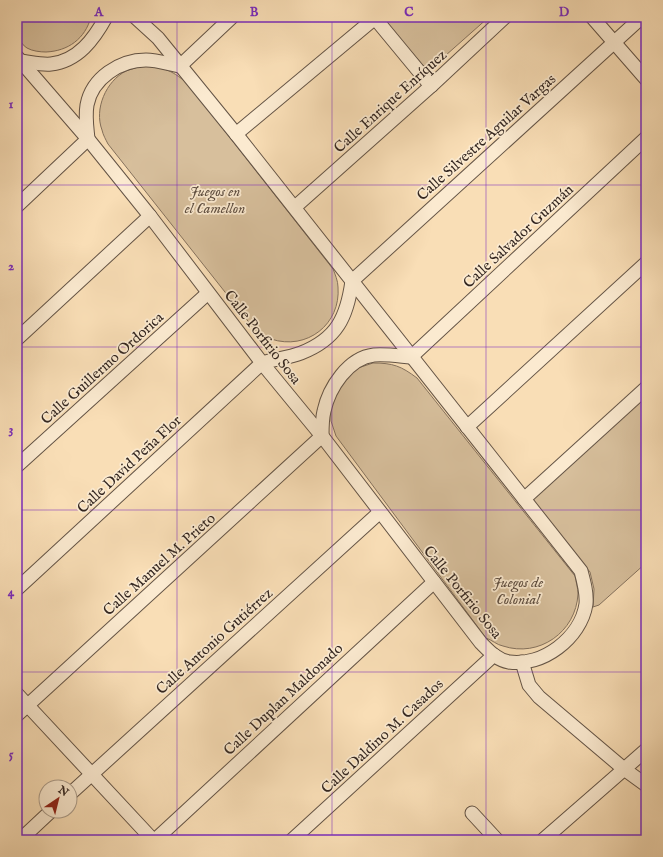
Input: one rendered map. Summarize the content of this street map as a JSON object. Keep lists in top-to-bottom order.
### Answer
{
  "streets": {
    "street": [
      "Calle Enrique Enríquez",
      "Calle Silvestre Aguilar Vargas",
      "Calle Salvador Guzmán",
      "Calle Porfirio Sosa",
      "Calle Guillermo Ordorica",
      "Calle David Peña Flor",
      "Calle Manuel M. Prieto",
      "Calle Antonio Gutiérrez",
      "Calle Duplan Maldonado",
      "Calle Daldino M. Casados"
    ]
  },
  "crossings": [
    ["Calle Enrique Enríquez", "Calle Porfirio Sosa"],
    ["Calle Silvestre Aguilar Vargas", "Calle Porfirio Sosa"],
    ["Calle Salvador Guzmán", "Calle Porfirio Sosa"],
    ["Calle Porfirio Sosa", "Calle Guillermo Ordorica"],
    ["Calle Porfirio Sosa", "Calle David Peña Flor"],
    ["Calle Porfirio Sosa", "Calle Manuel M. Prieto"],
    ["Calle Porfirio Sosa", "Calle Antonio Gutiérrez"],
    ["Calle Porfirio Sosa", "Calle Duplan Maldonado"],
    ["Calle Porfirio Sosa", "Calle Daldino M. Casados"]
  ],
  "parks": ["Juegos en el Camellon", "Juegos de Colonial"],
  "north": "top right",
  "grid": {
    "columns": [
      "A",
      "B",
      "C",
      "D"
    ],
    "rows": [
      "1",
      "2",
      "3",
      "4",
      "5"
    ]
  }
}
